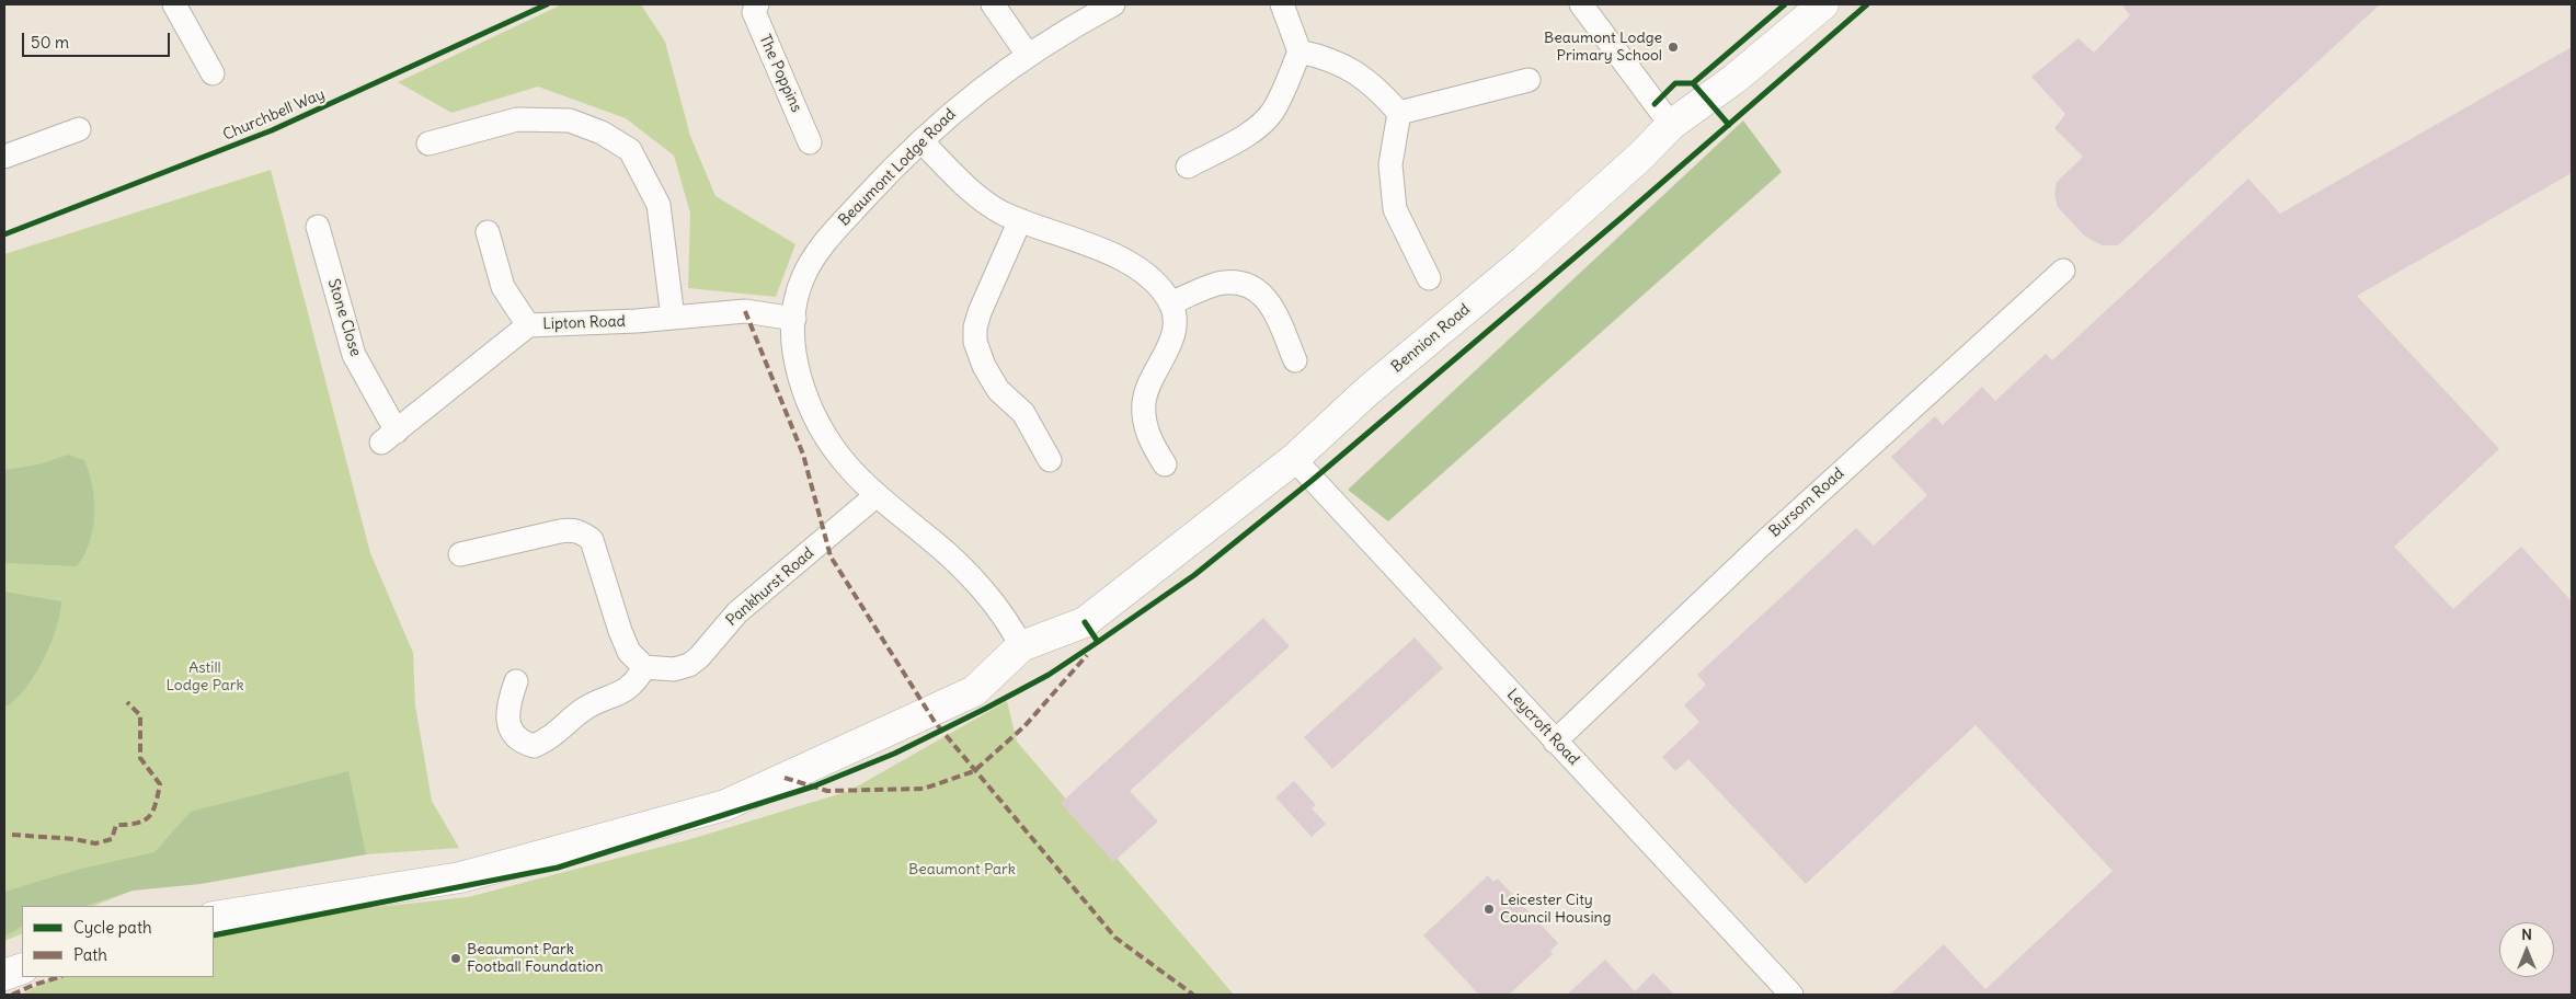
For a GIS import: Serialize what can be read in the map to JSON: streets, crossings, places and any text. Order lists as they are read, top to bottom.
{
  "streets": {
    "street": [
      "The Poppins",
      "Beaumont Lodge Road",
      "Stone Close",
      "Lipton Road",
      "Bennion Road",
      "Bursom Road",
      "Pankhurst Road",
      "Leycroft Road"
    ],
    "cycle path": ["Churchbell Way"]
  },
  "crossings": [
    ["Beaumont Lodge Road", "Lipton Road"],
    ["Beaumont Lodge Road", "Bennion Road"],
    ["Beaumont Lodge Road", "Pankhurst Road"],
    ["Stone Close", "Lipton Road"],
    ["Bennion Road", "Leycroft Road"],
    ["Bursom Road", "Leycroft Road"]
  ],
  "parks": ["Astill Lodge Park", "Beaumont Park"],
  "places": ["Beaumont Lodge Primary School", "Leicester City Council Housing", "Beaumont Park Football Foundation"],
  "legend": ["Cycle path", "Path"],
  "scale_bar": "50 m",
  "north": "top"
}
